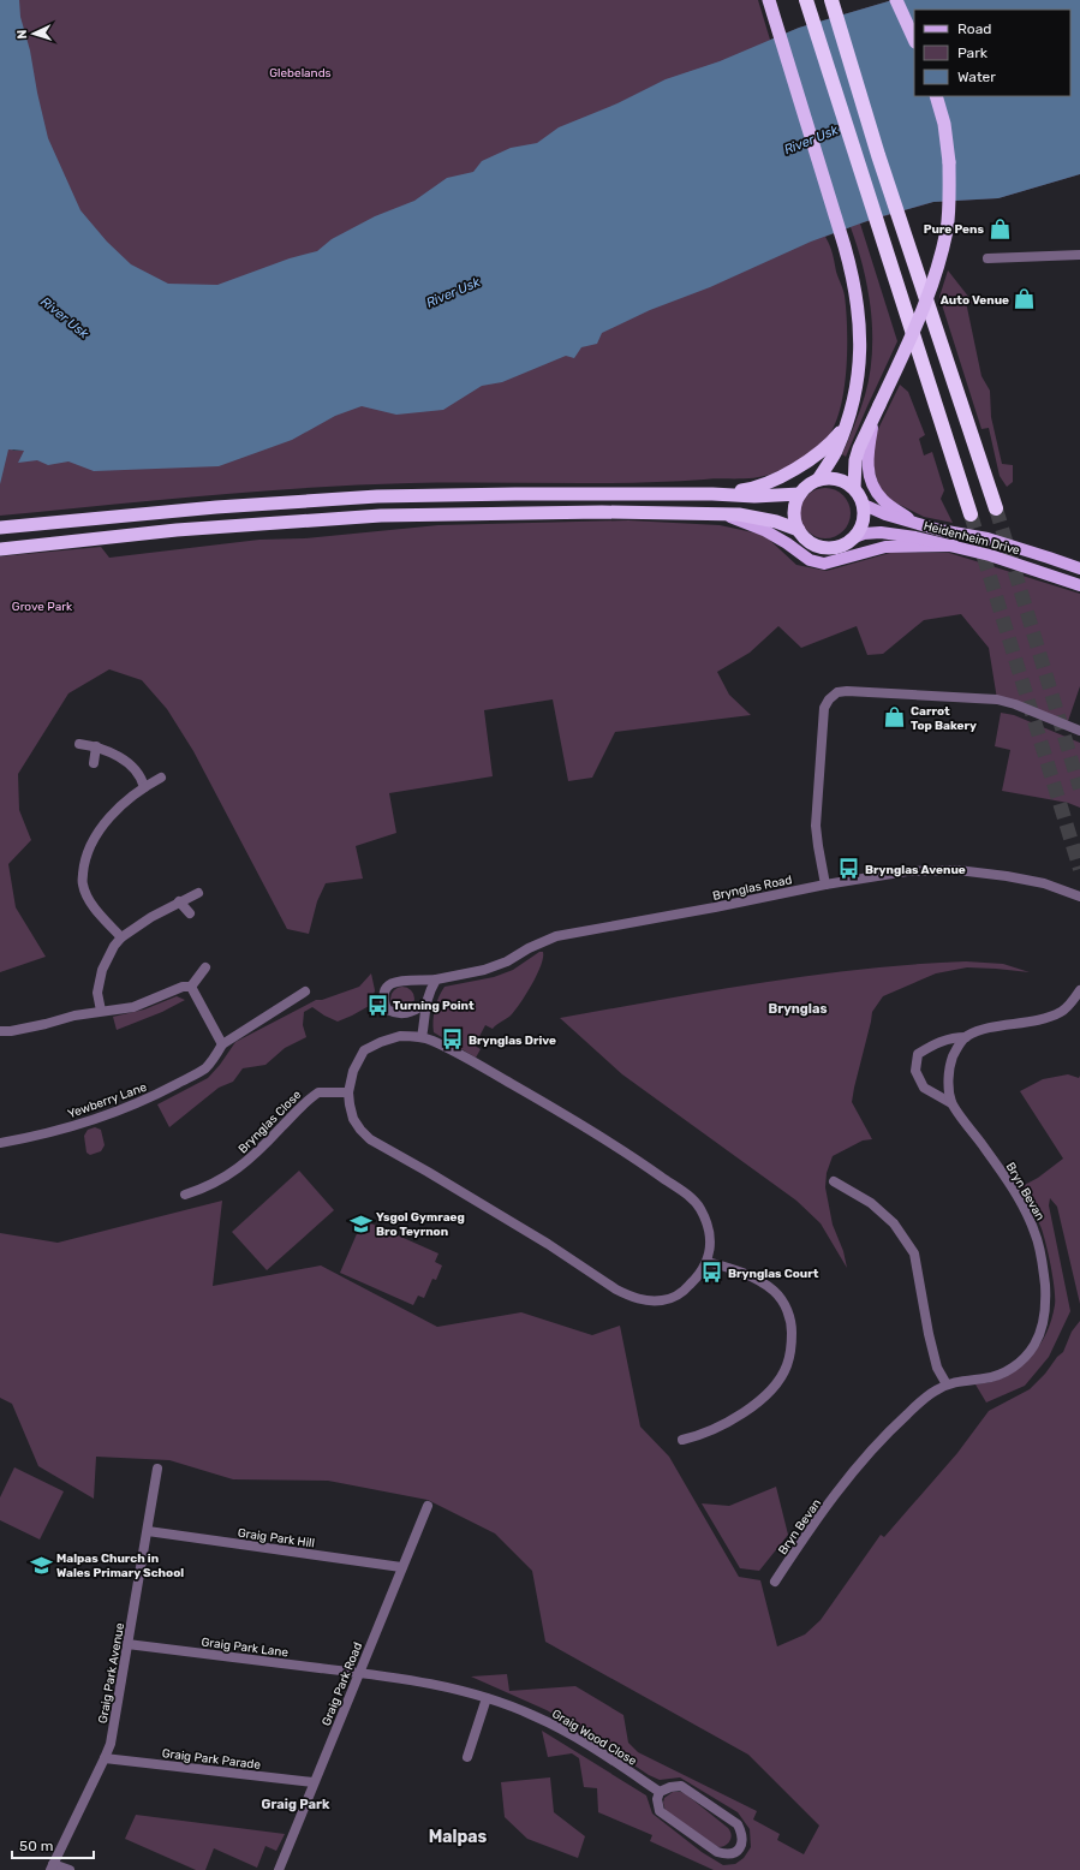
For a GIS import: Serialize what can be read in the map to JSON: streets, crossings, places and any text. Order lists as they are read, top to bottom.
{
  "streets": {
    "main road": ["Heidenheim Drive"],
    "street": [
      "Brynglas Road",
      "Yewberry Lane",
      "Brynglas Close",
      "Bryn Bevan",
      "Graig Park Hill",
      "Graig Park Lane",
      "Graig Park Avenue",
      "Graig Park Road",
      "Graig Wood Close",
      "Graig Park Parade"
    ]
  },
  "crossings": [
    ["Graig Park Hill", "Graig Park Avenue"],
    ["Graig Park Hill", "Graig Park Road"],
    ["Graig Park Lane", "Graig Park Avenue"],
    ["Graig Park Lane", "Graig Park Road"],
    ["Graig Park Lane", "Graig Wood Close"],
    ["Graig Park Avenue", "Graig Park Parade"],
    ["Graig Park Road", "Graig Wood Close"],
    ["Graig Park Road", "Graig Park Parade"]
  ],
  "districts": ["Brynglas", "Graig Park", "Malpas"],
  "water": ["River Usk"],
  "parks": ["Glebelands", "Grove Park"],
  "places": {
    "shop": ["Pure Pens", "Auto Venue", "Carrot Top Bakery"],
    "bus stop": [
      "Brynglas Avenue",
      "Turning Point",
      "Brynglas Drive",
      "Brynglas Court"
    ],
    "school or university": ["Ysgol Gymraeg Bro Teyrnon", "Malpas Church in Wales Primary School"]
  },
  "legend": ["Road", "Park", "Water"],
  "scale_bar": "50 m",
  "north": "left"
}
